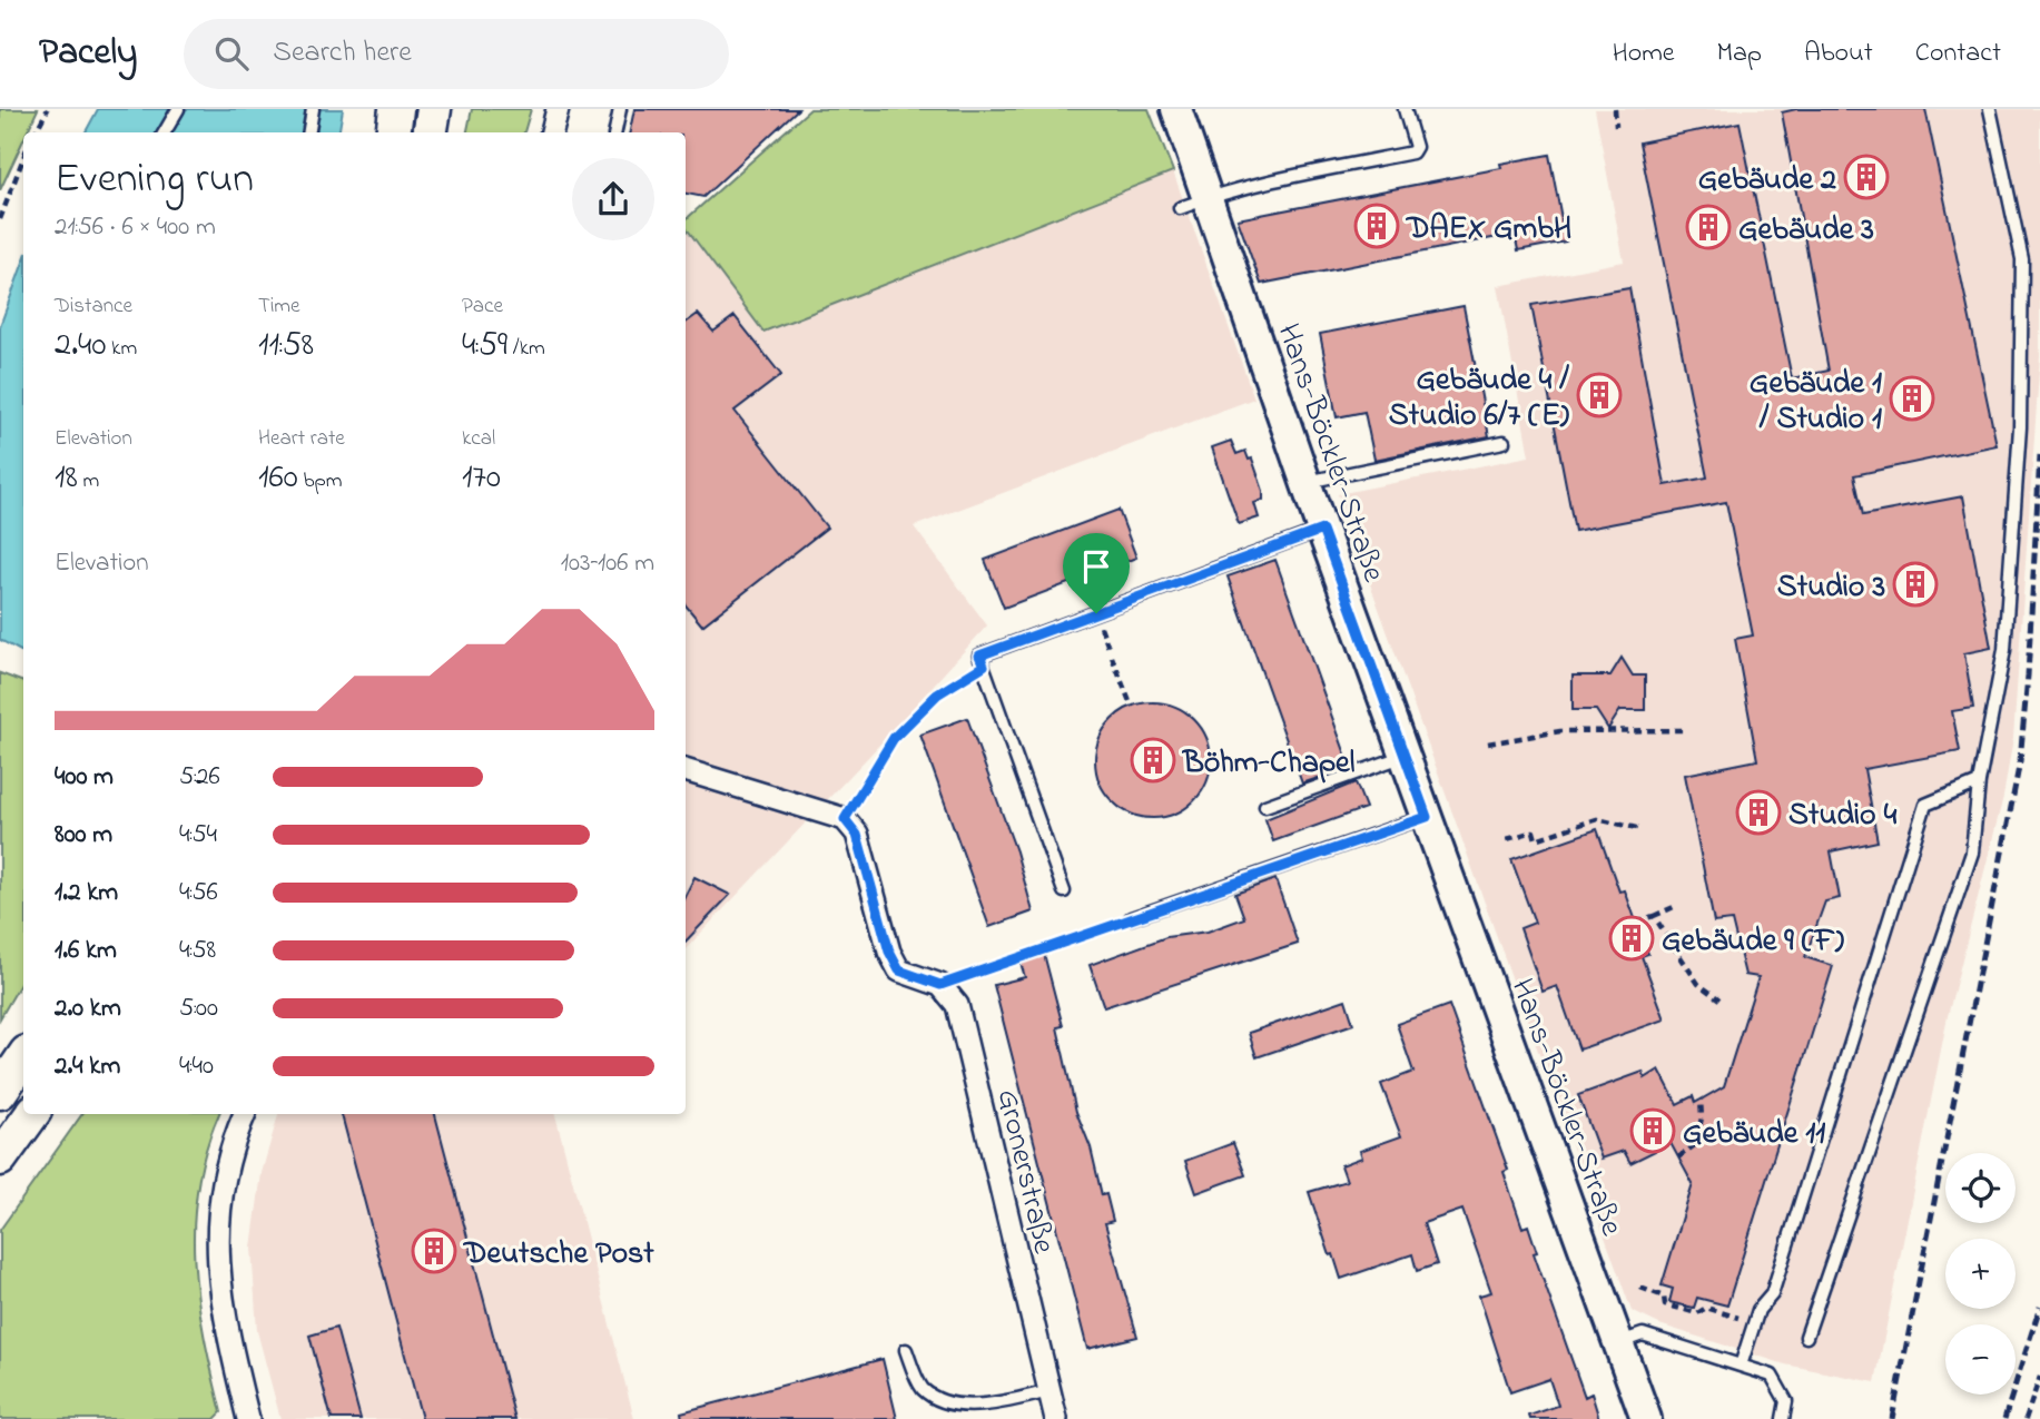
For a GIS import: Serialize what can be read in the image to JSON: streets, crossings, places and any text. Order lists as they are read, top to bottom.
{
  "streets": {
    "street": ["Hans-Böckler-Straße", "Gronerstraße"]
  },
  "places": {
    "building": [
      "Gebäude 2",
      "DAEX GmbH",
      "Gebäude 3",
      "Gebäude 4 / Studio 6/7 (E)",
      "Gebäude 1 / Studio 1",
      "Studio 3",
      "Böhm-Chapel",
      "Studio 4",
      "Gebäude 9 (F)",
      "Gebäude 11",
      "Deutsche Post"
    ]
  },
  "page": {
    "header": "Pacely",
    "search": "Search here",
    "nav": [
      "Home",
      "Map",
      "About",
      "Contact"
    ],
    "heading": ["Evening run", "21:56 · 6 × 400 m"],
    "stats": [
      ["Distance", "2.40 km"],
      ["Time", "11:58"],
      ["Pace", "4:59 /km"],
      ["Elevation", "18 m"],
      ["Heart rate", "160 bpm"],
      ["kcal", "170"]
    ],
    "chart": ["Elevation", "103–106 m"],
    "list": [
      {
        "name": "400 m",
        "note": "5:26"
      },
      {
        "name": "800 m",
        "note": "4:54"
      },
      {
        "name": "1.2 km",
        "note": "4:56"
      },
      {
        "name": "1.6 km",
        "note": "4:58"
      },
      {
        "name": "2.0 km",
        "note": "5:00"
      },
      {
        "name": "2.4 km",
        "note": "4:40"
      }
    ],
    "map_buttons": ["+", "−"]
  }
}
